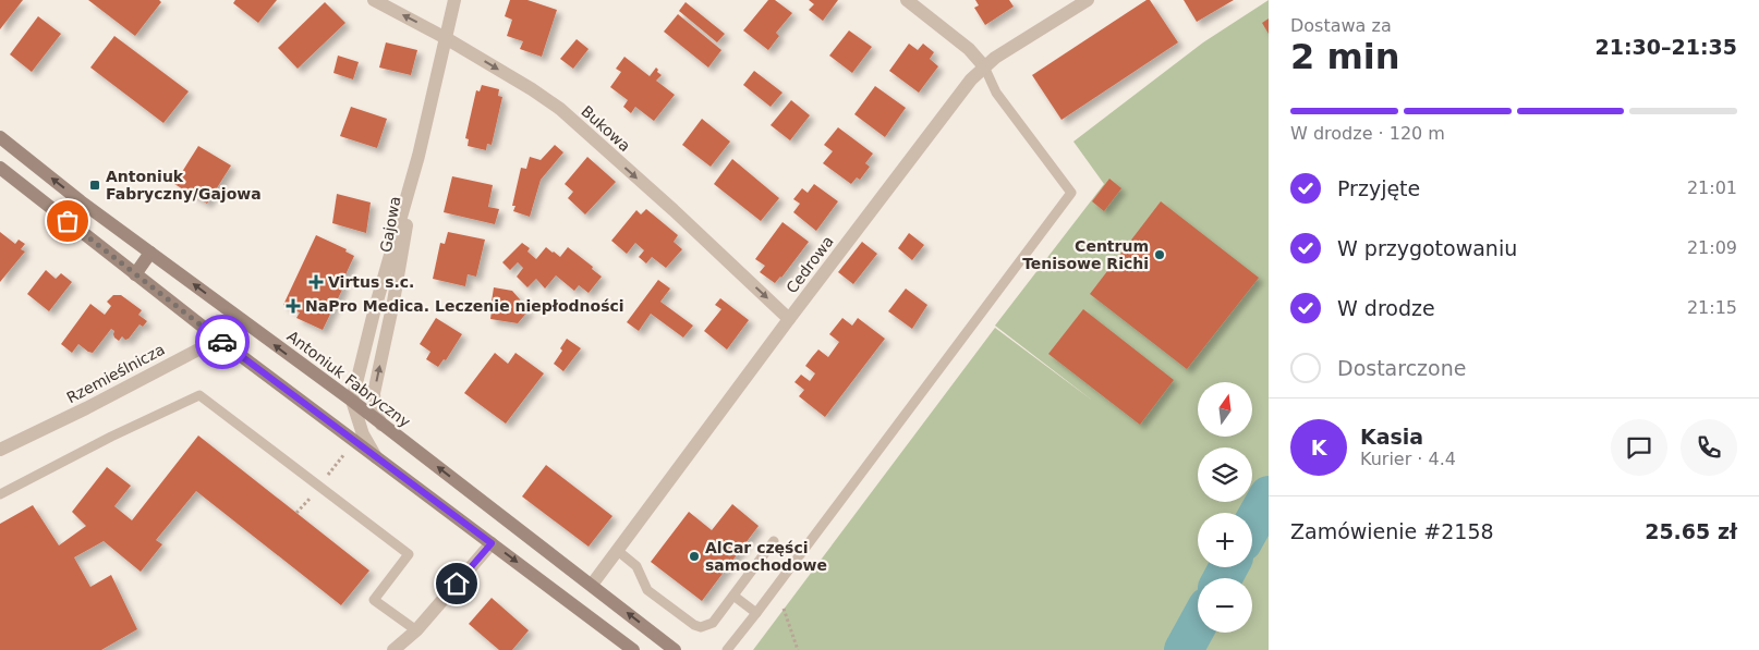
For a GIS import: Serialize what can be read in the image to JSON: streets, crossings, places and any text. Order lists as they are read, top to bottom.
{
  "streets": {
    "main road": ["Antoniuk Fabryczny"],
    "street": [
      "Bukowa",
      "Gajowa",
      "Cedrowa",
      "Rzemieślnicza"
    ]
  },
  "crossings": [
    ["Bukowa", "Gajowa"],
    ["Bukowa", "Cedrowa"],
    ["Gajowa", "Antoniuk Fabryczny"],
    ["Cedrowa", "Antoniuk Fabryczny"],
    ["Rzemieślnicza", "Antoniuk Fabryczny"]
  ],
  "places": {
    "transit": ["Antoniuk Fabryczny/Gajowa"],
    "other": ["Centrum Tenisowe Richi", "AlCar części samochodowe"],
    "health": ["Virtus s.c.", "NaPro Medica. Leczenie niepłodności"]
  },
  "north": "top",
  "page": {
    "heading": ["2 min", "Dostawa za", "21:30–21:35"],
    "panel": [
      "Kasia",
      "Kurier · 4.4",
      "Zamówienie #2158",
      "25.65 zł"
    ],
    "bar": "W drodze · 120 m",
    "list": [
      ["Przyjęte", "21:01"],
      ["W przygotowaniu", "21:09"],
      ["W drodze", "21:15"],
      "Dostarczone"
    ],
    "map_buttons": ["+", "−"],
    "round": "K"
  }
}
